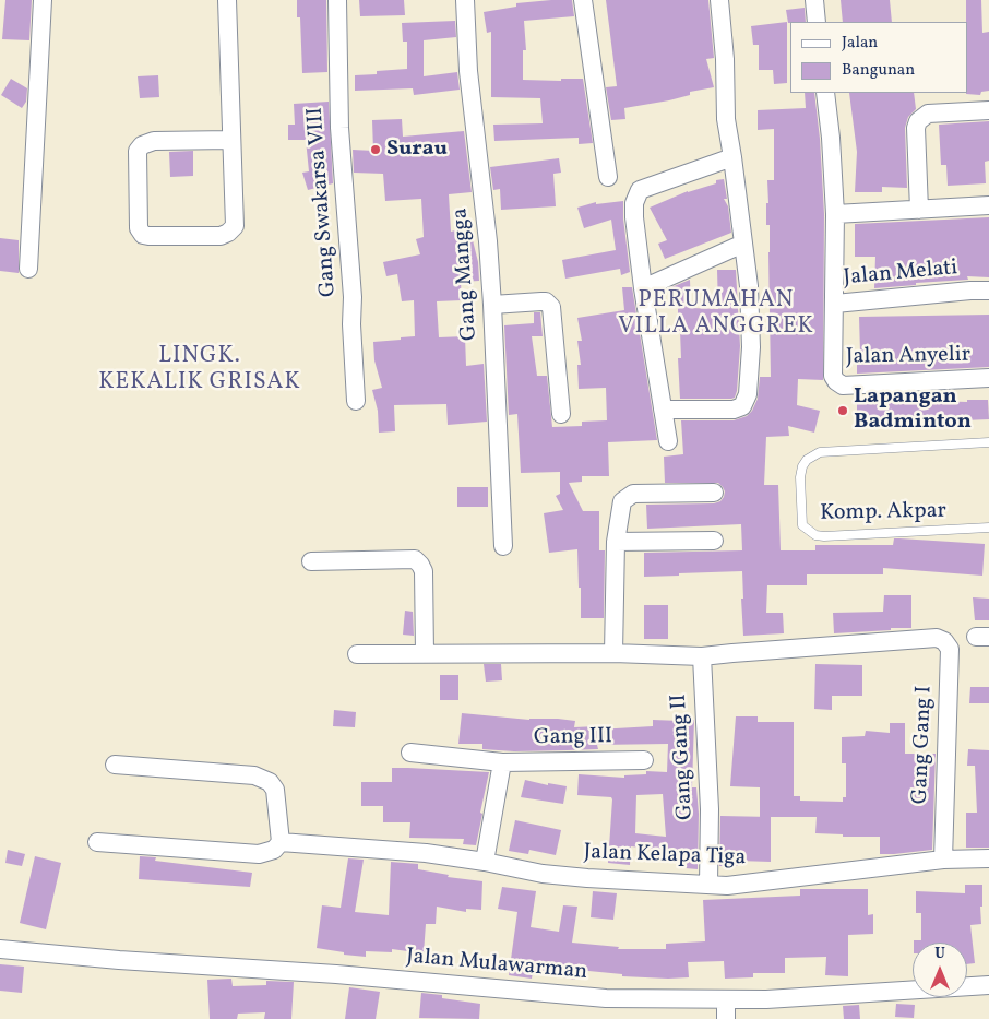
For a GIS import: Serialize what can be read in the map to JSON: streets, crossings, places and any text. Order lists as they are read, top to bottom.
{
  "streets": {
    "street": [
      "Gang Swakarsa VIII",
      "Gang Mangga",
      "Jalan Melati",
      "Jalan Anyelir",
      "Gang III",
      "Gang Gang I",
      "Gang Gang II",
      "Jalan Kelapa Tiga",
      "Jalan Mulawarman"
    ],
    "lane": ["Komp. Akpar"]
  },
  "crossings": [
    ["Jalan Melati", "Jalan Anyelir"],
    ["Gang Gang I", "Gang Gang II"],
    ["Gang Gang I", "Jalan Kelapa Tiga"],
    ["Gang Gang II", "Jalan Kelapa Tiga"]
  ],
  "districts": ["PERUMAHAN VILLA ANGGREK", "LINGK. KEKALIK GRISAK"],
  "places": ["Surau", "Lapangan Badminton"],
  "legend": ["Jalan", "Bangunan"],
  "north": "top"
}
